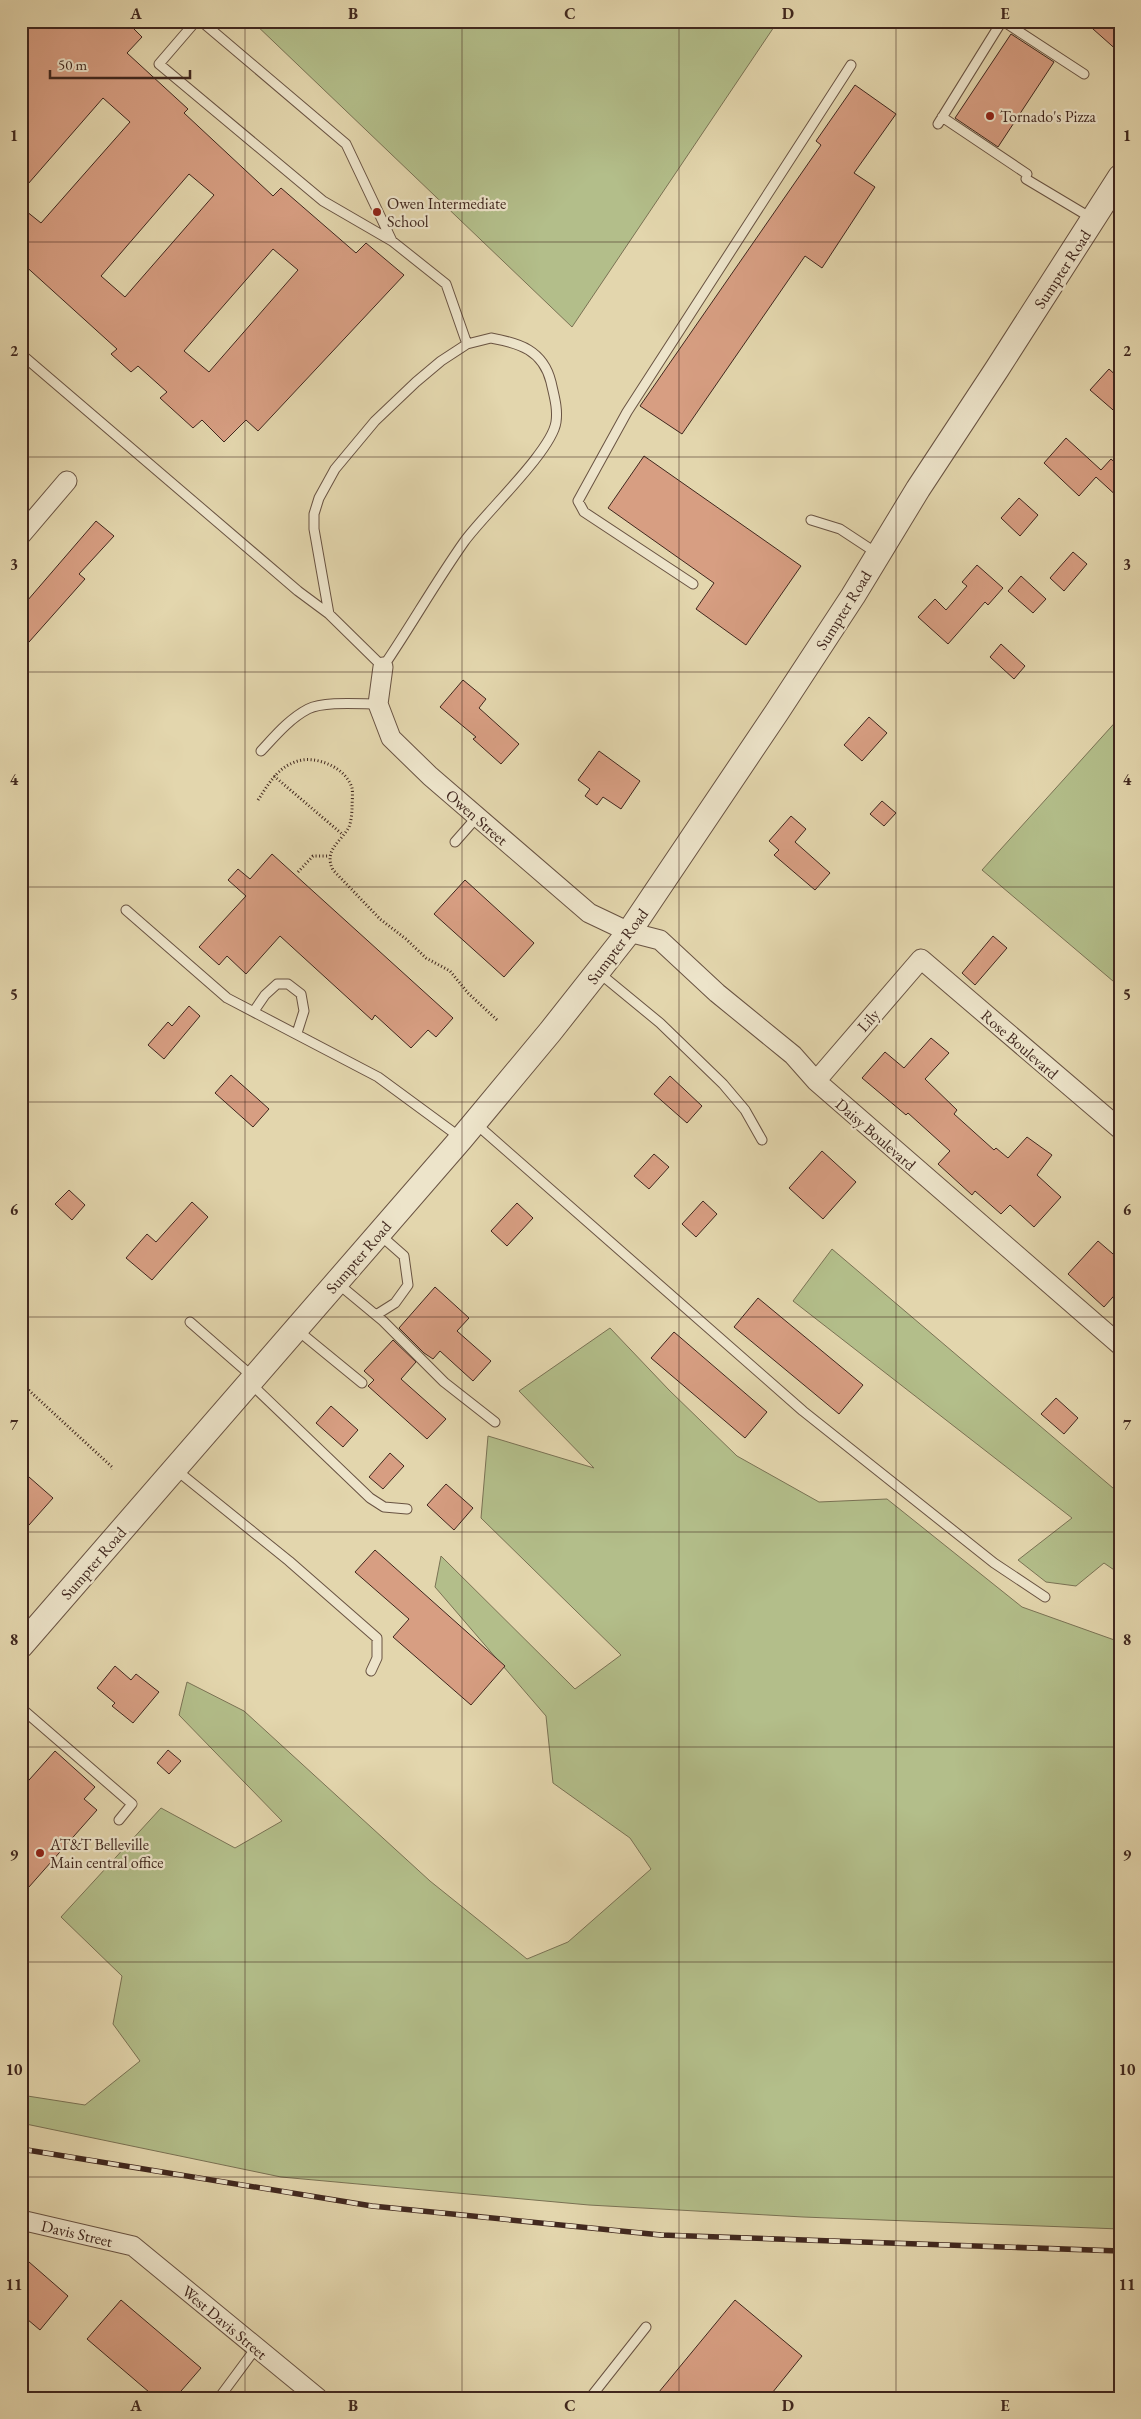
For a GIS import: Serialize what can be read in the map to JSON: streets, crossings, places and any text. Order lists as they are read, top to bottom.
{
  "streets": {
    "street": [
      "Sumpter Road",
      "Owen Street",
      "Lily",
      "Rose Boulevard",
      "Daisy Boulevard",
      "Davis Street",
      "West Davis Street"
    ]
  },
  "crossings": [
    ["Sumpter Road", "Owen Street"],
    ["Sumpter Road", "Daisy Boulevard"],
    ["Owen Street", "Daisy Boulevard"],
    ["Lily", "Rose Boulevard"],
    ["Lily", "Daisy Boulevard"],
    ["Davis Street", "West Davis Street"]
  ],
  "places": ["Tornado's Pizza", "Owen Intermediate School", "AT&T Belleville Main central office"],
  "scale_bar": "50 m",
  "grid": {
    "columns": [
      "A",
      "B",
      "C",
      "D",
      "E"
    ],
    "rows": [
      "1",
      "2",
      "3",
      "4",
      "5",
      "6",
      "7",
      "8",
      "9",
      "10",
      "11"
    ]
  }
}
